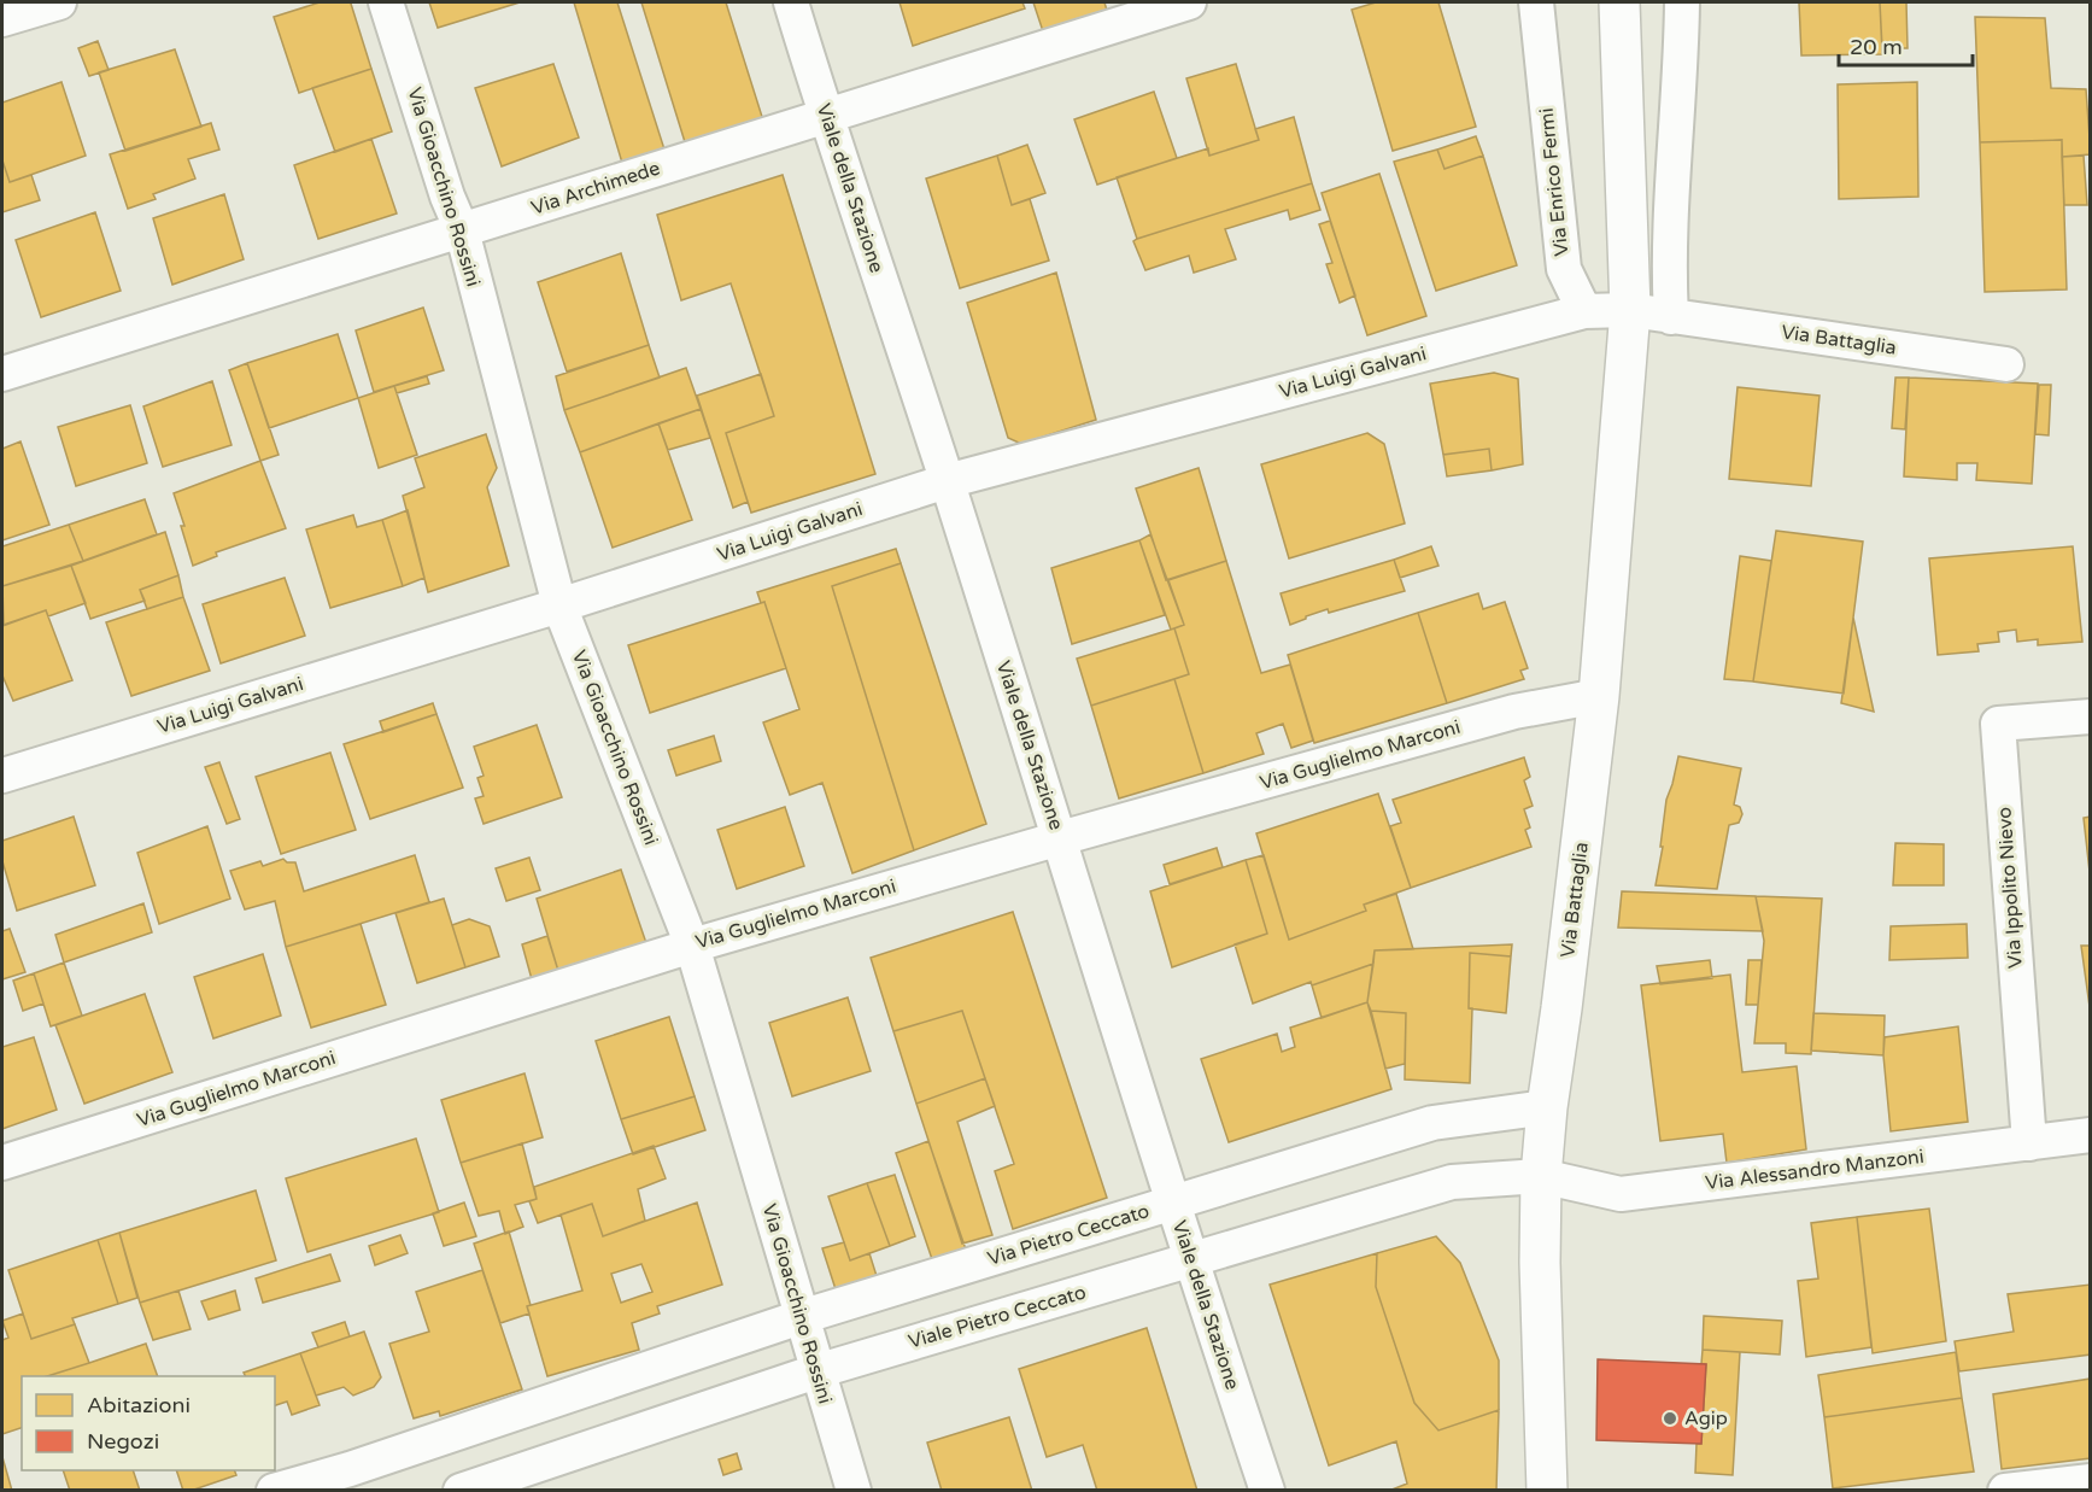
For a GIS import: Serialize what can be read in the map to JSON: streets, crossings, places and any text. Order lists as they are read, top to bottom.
{
  "streets": {
    "main road": ["Via Battaglia"],
    "street": [
      "Via Enrico Fermi",
      "Via Gioacchino Rossini",
      "Via Archimede",
      "Viale della Stazione",
      "Via Luigi Galvani",
      "Via Guglielmo Marconi",
      "Via Ippolito Nievo",
      "Via Alessandro Manzoni",
      "Via Pietro Ceccato",
      "Viale Pietro Ceccato"
    ]
  },
  "crossings": [
    ["Via Enrico Fermi", "Via Luigi Galvani"],
    ["Via Gioacchino Rossini", "Via Archimede"],
    ["Via Gioacchino Rossini", "Via Luigi Galvani"],
    ["Via Gioacchino Rossini", "Via Guglielmo Marconi"],
    ["Via Gioacchino Rossini", "Via Pietro Ceccato"],
    ["Via Gioacchino Rossini", "Viale Pietro Ceccato"],
    ["Via Archimede", "Viale della Stazione"],
    ["Viale della Stazione", "Via Luigi Galvani"],
    ["Viale della Stazione", "Via Guglielmo Marconi"],
    ["Viale della Stazione", "Via Pietro Ceccato"],
    ["Viale della Stazione", "Viale Pietro Ceccato"],
    ["Via Battaglia", "Via Guglielmo Marconi"],
    ["Via Battaglia", "Via Alessandro Manzoni"],
    ["Via Battaglia", "Via Pietro Ceccato"],
    ["Via Battaglia", "Viale Pietro Ceccato"],
    ["Via Ippolito Nievo", "Via Alessandro Manzoni"],
    ["Via Alessandro Manzoni", "Viale Pietro Ceccato"]
  ],
  "places": ["Agip"],
  "legend": ["Abitazioni", "Negozi"],
  "scale_bar": "20 m"
}
